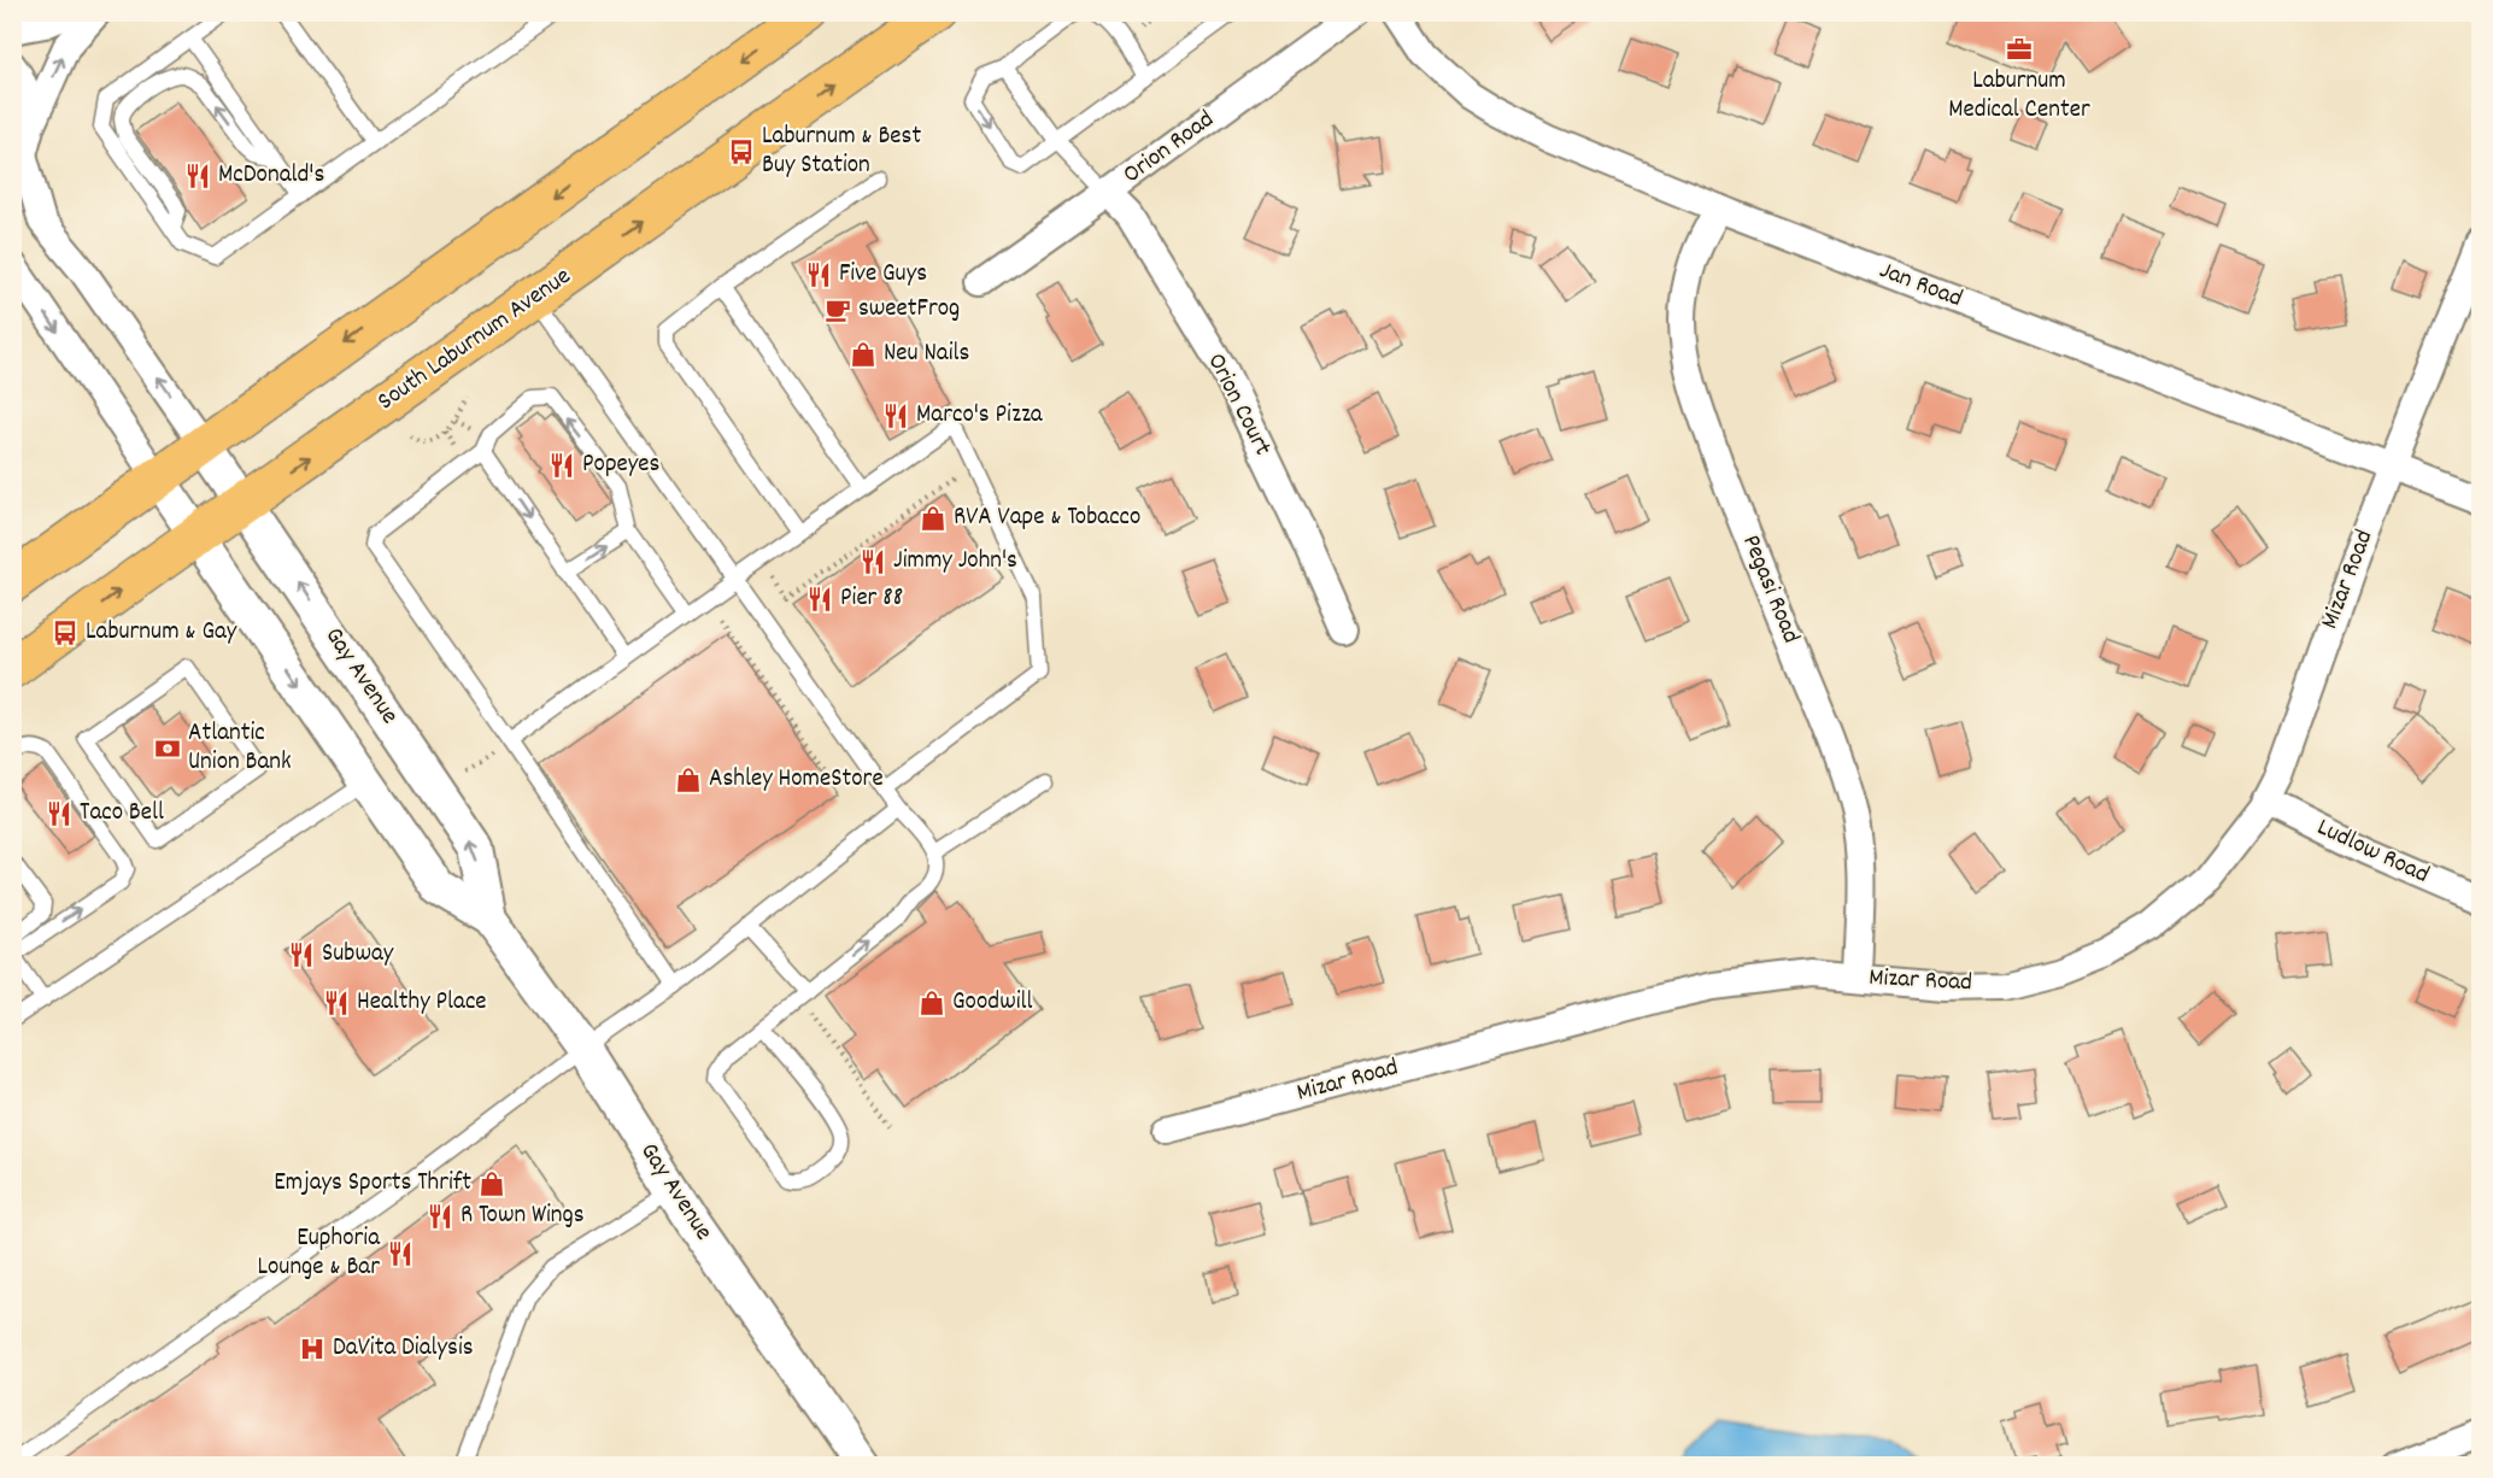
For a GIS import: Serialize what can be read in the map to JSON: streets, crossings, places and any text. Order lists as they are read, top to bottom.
{
  "streets": {
    "main road": ["South Laburnum Avenue"],
    "street": [
      "Orion Road",
      "Jan Road",
      "Orion Court",
      "Mizar Road",
      "Pegasi Road",
      "Gay Avenue",
      "Ludlow Road"
    ]
  },
  "crossings": [
    ["Orion Road", "Orion Court"],
    ["Jan Road", "Mizar Road"],
    ["Jan Road", "Pegasi Road"],
    ["South Laburnum Avenue", "Gay Avenue"],
    ["Mizar Road", "Pegasi Road"],
    ["Mizar Road", "Ludlow Road"]
  ],
  "places": {
    "office": ["Laburnum Medical Center"],
    "bus stop": ["Laburnum & Best Buy Station", "Laburnum & Gay"],
    "restaurant": [
      "McDonald's",
      "Five Guys",
      "Marco's Pizza",
      "Popeyes",
      "Jimmy John's",
      "Pier 88",
      "Taco Bell",
      "Subway",
      "Healthy Place",
      "R Town Wings",
      "Euphoria Lounge & Bar"
    ],
    "cafe": ["sweetFrog"],
    "shop": [
      "Neu Nails",
      "RVA Vape & Tobacco",
      "Ashley HomeStore",
      "Goodwill",
      "Emjays Sports Thrift"
    ],
    "bank": ["Atlantic Union Bank"],
    "hospital": ["DaVita Dialysis"]
  }
}
